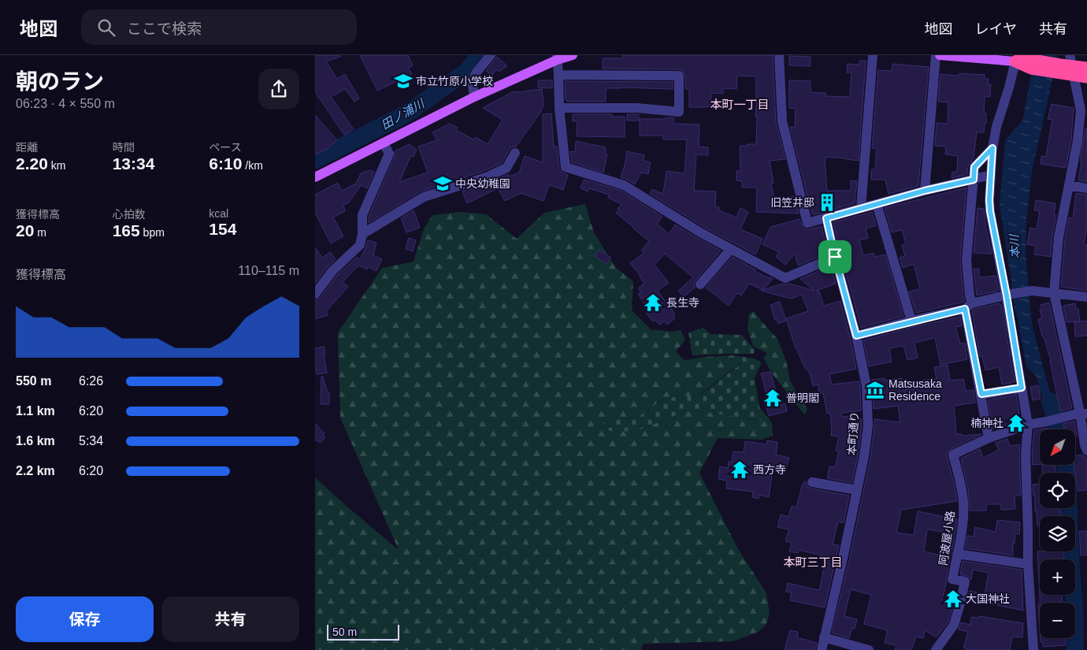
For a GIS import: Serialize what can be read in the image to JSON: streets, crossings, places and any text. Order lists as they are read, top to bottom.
{
  "streets": {
    "street": ["本町通り", "阿波屋小路"]
  },
  "districts": ["本町一丁目", "本町三丁目"],
  "water": ["田ノ浦川", "本川"],
  "places": {
    "school or university": ["市立竹原小学校", "中央幼稚園"],
    "building": ["旧笠井邸"],
    "temple": [
      "長生寺",
      "普明閣",
      "楠神社",
      "西方寺",
      "大国神社"
    ],
    "museum": ["Matsusaka Residence"]
  },
  "scale_bar": "50 m",
  "north": "bottom left",
  "page": {
    "header": "地図",
    "search": "ここで検索",
    "nav": ["地図", "レイヤ", "共有"],
    "heading": ["朝のラン", "06:23 · 4 × 550 m"],
    "stats": [
      ["距離", "2.20 km"],
      ["時間", "13:34"],
      ["ペース", "6:10 /km"],
      ["獲得標高", "20 m"],
      ["心拍数", "165 bpm"],
      ["kcal", "154"]
    ],
    "chart": ["獲得標高", "110–115 m"],
    "list": [
      {
        "name": "550 m",
        "note": "6:26"
      },
      {
        "name": "1.1 km",
        "note": "6:20"
      },
      {
        "name": "1.6 km",
        "note": "5:34"
      },
      {
        "name": "2.2 km",
        "note": "6:20"
      }
    ],
    "map_buttons": ["+", "−"],
    "buttons": ["保存", "共有"],
    "scale": "50 m"
  }
}
